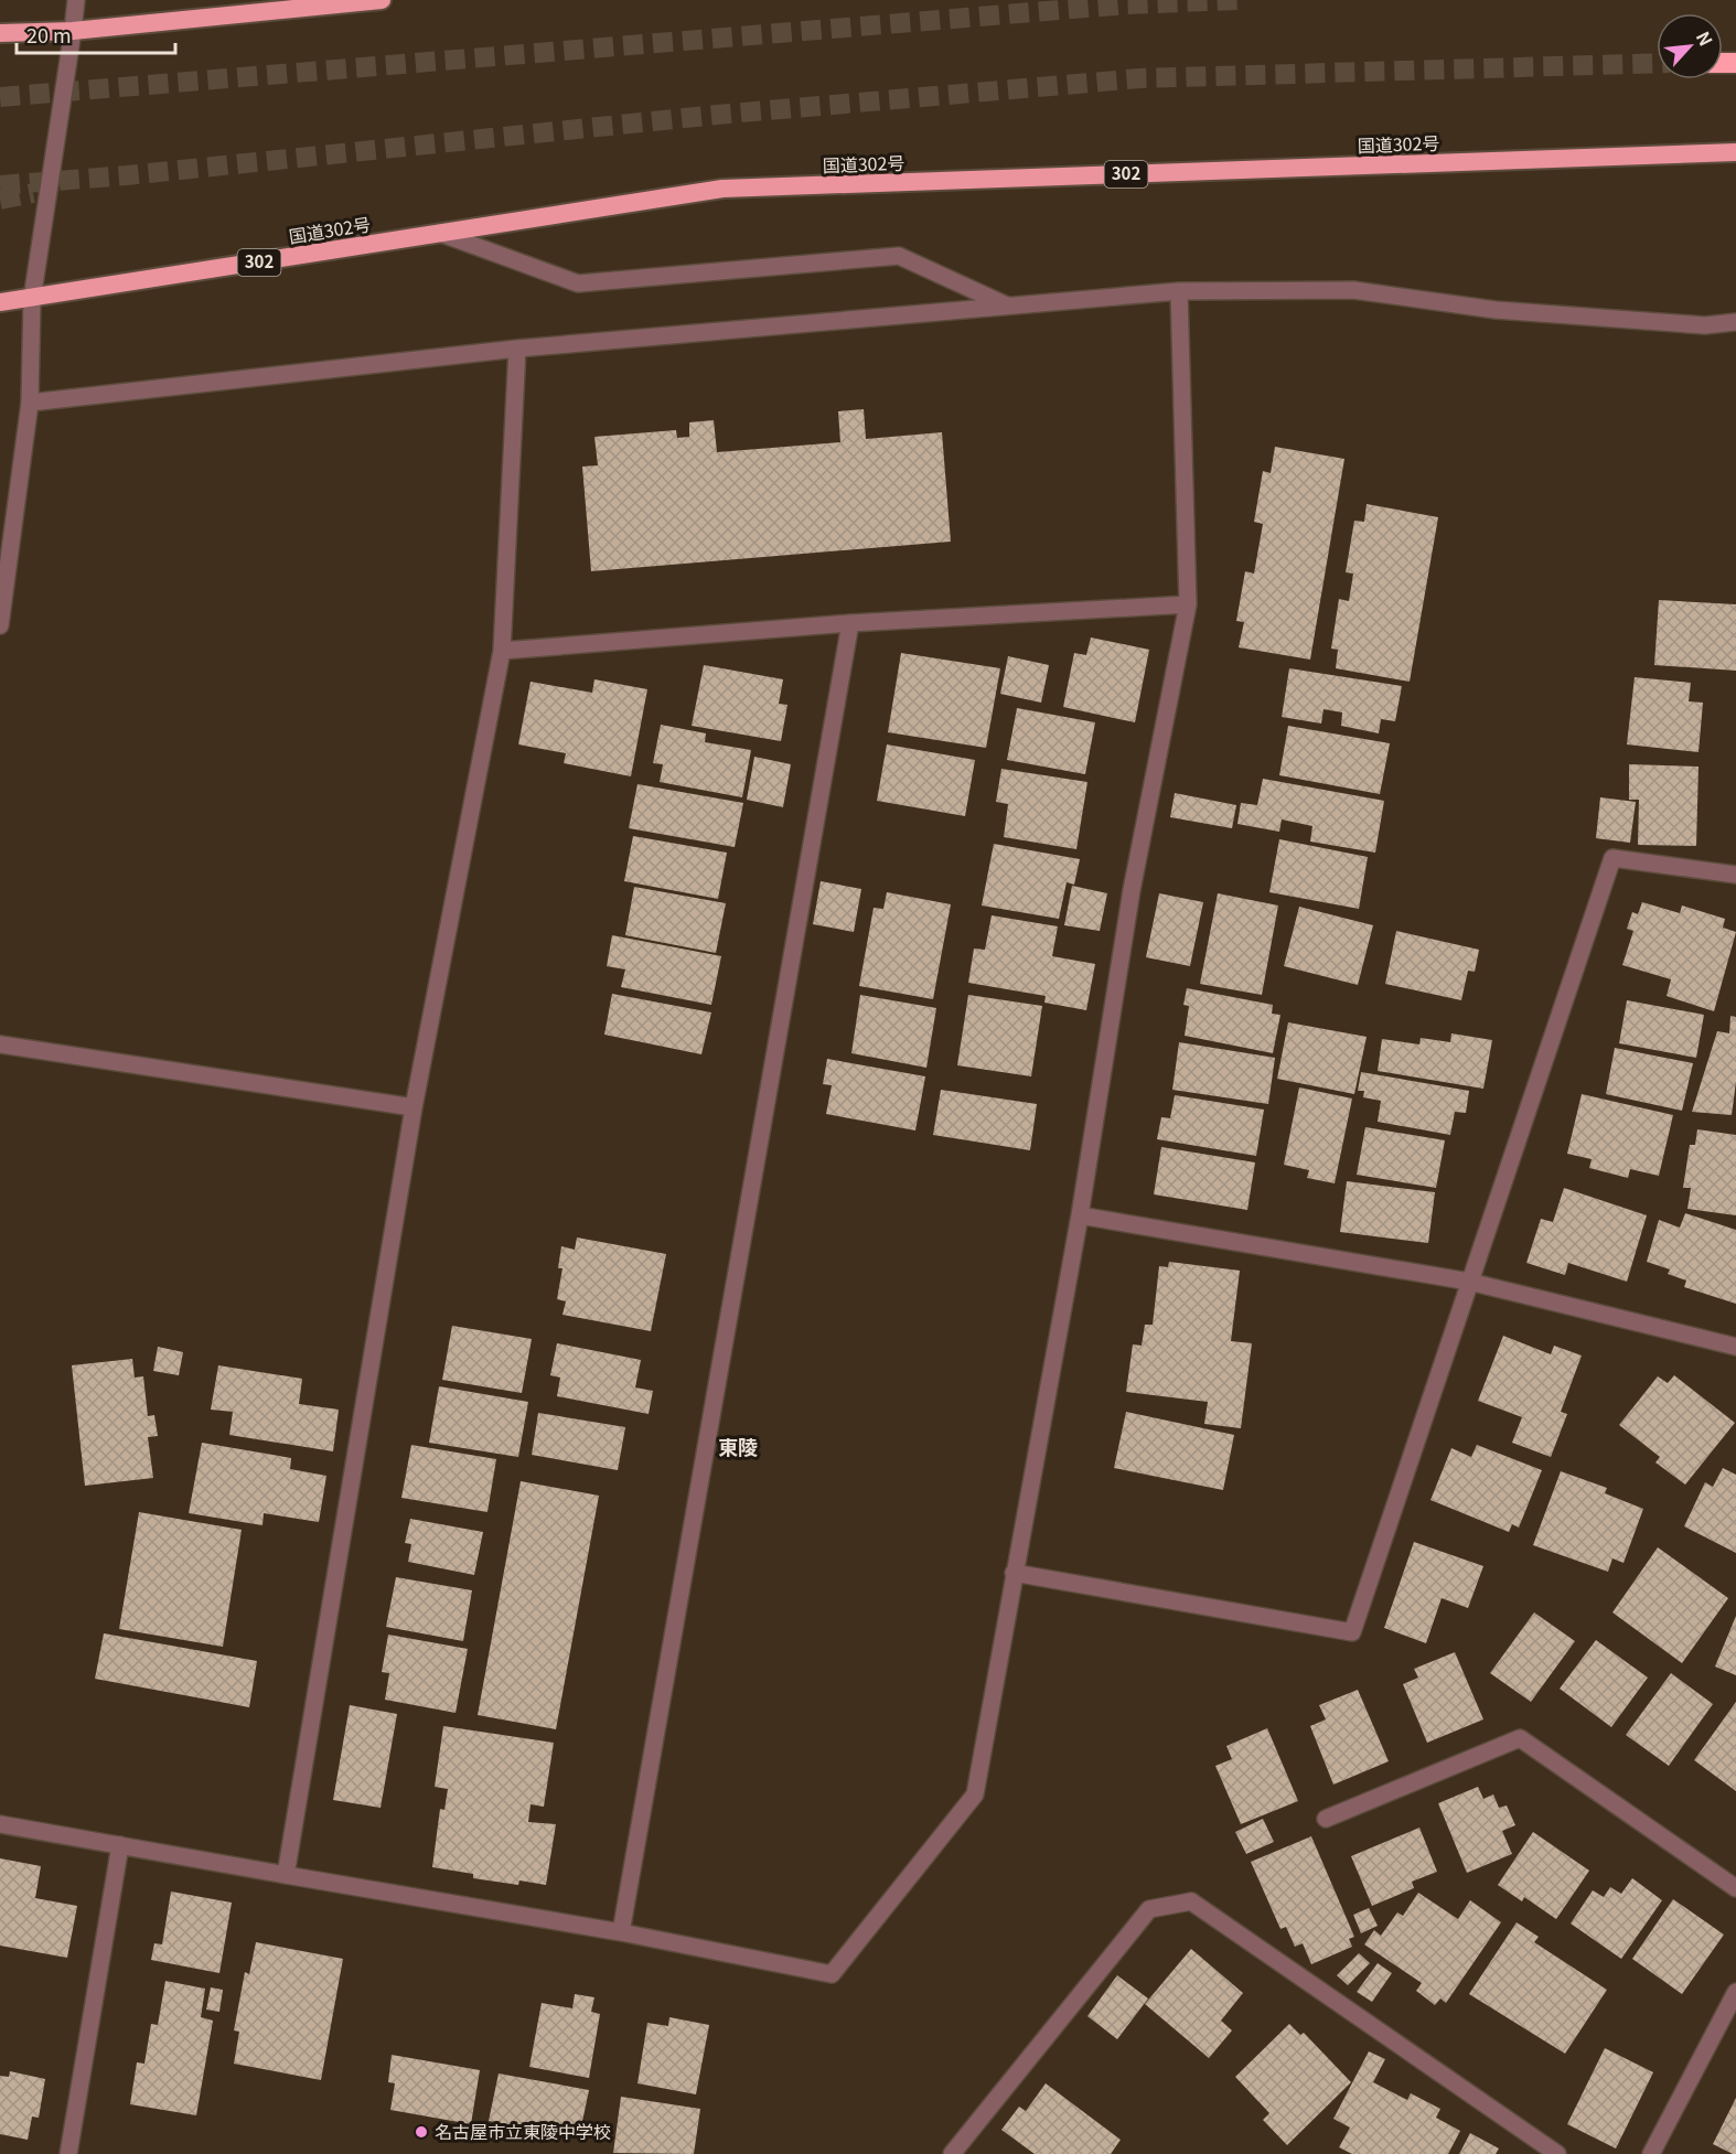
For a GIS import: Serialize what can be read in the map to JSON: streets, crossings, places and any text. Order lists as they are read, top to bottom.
{
  "streets": {
    "highway": ["国道302号", "302"]
  },
  "districts": ["東陵"],
  "places": ["名古屋市立東陵中学校"],
  "scale_bar": "20 m",
  "north": "top right"
}
